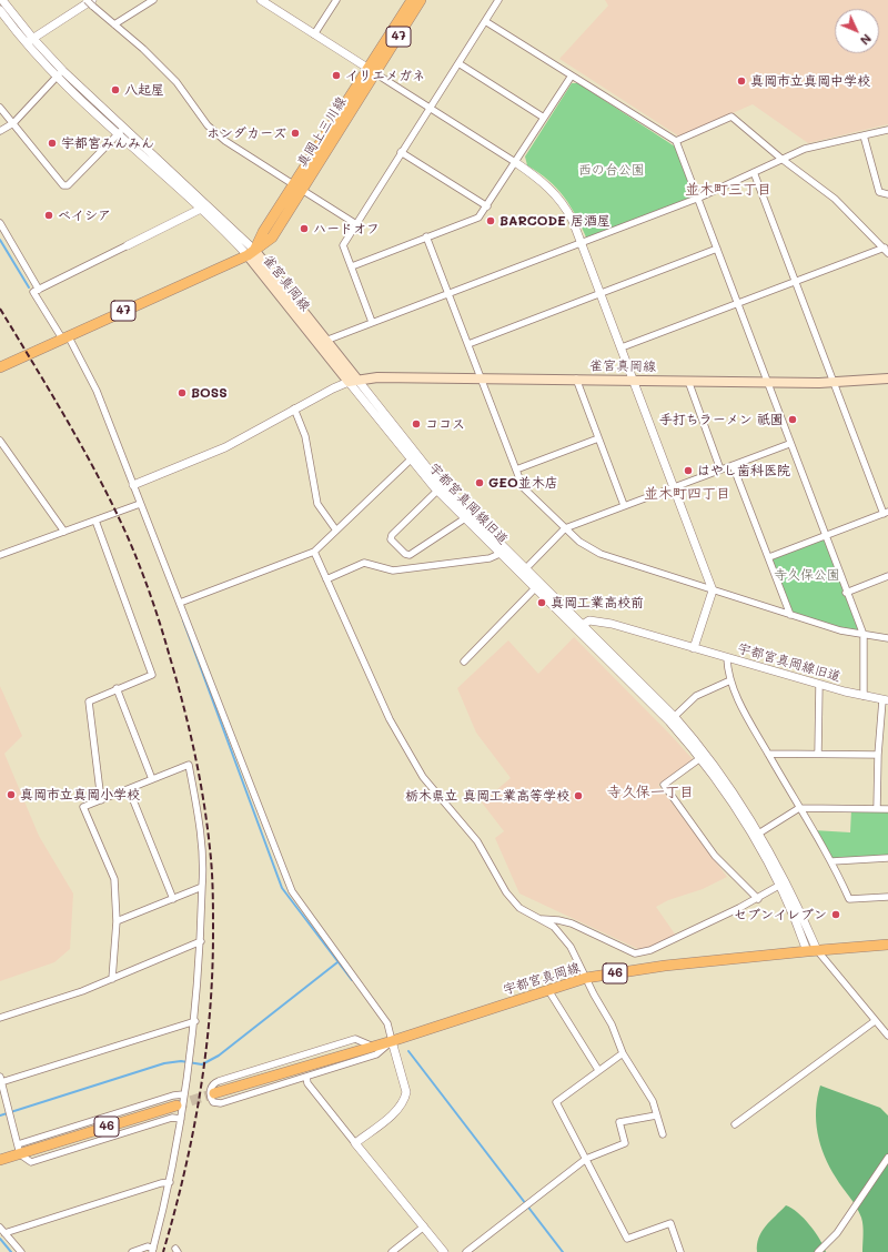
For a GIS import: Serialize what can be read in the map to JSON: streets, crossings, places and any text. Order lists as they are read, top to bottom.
{
  "streets": {
    "main road": [
      "47",
      "真岡上三川線",
      "雀宮真岡線",
      "46",
      "宇都宮真岡線"
    ],
    "street": ["宇都宮真岡線旧道"]
  },
  "crossings": [
    ["47", "真岡上三川線"],
    ["47", "雀宮真岡線"],
    ["真岡上三川線", "雀宮真岡線"],
    ["雀宮真岡線", "宇都宮真岡線旧道"]
  ],
  "districts": ["並木町三丁目", "並木町四丁目", "寺久保一丁目"],
  "parks": ["西の台公園", "寺久保公園"],
  "places": [
    "イリエメガネ",
    "真岡市立真岡中学校",
    "八起屋",
    "ホンダカーズ",
    "宇都宮みんみん",
    "ベイシア",
    "BARCODE 居酒屋",
    "ハードオフ",
    "BOSS",
    "手打ちラーメン 祇園",
    "ココス",
    "はやし歯科医院",
    "GEO並木店",
    "真岡工業高校前",
    "真岡市立真岡小学校",
    "栃木県立 真岡工業高等学校",
    "セブンイレブン"
  ],
  "north": "bottom right"
}
